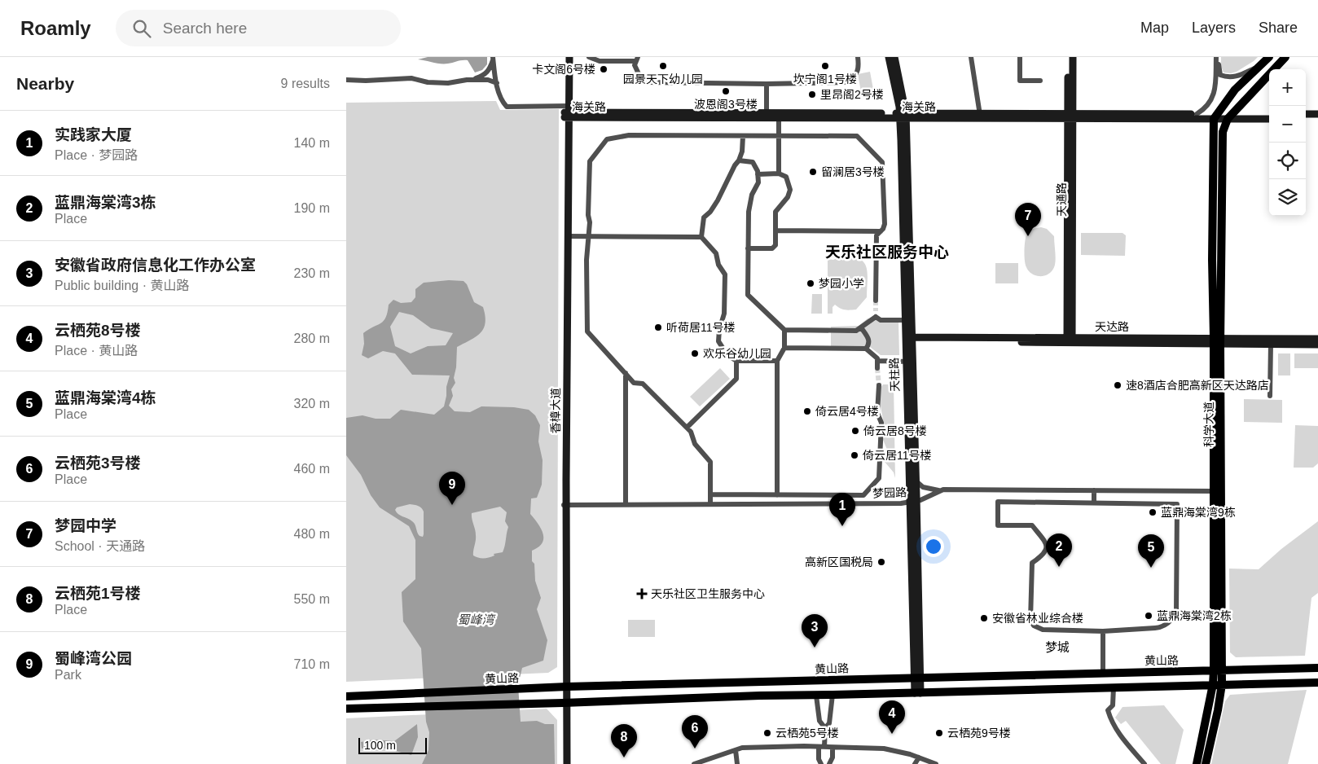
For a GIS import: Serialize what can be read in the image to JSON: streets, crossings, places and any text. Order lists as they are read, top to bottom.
{
  "streets": {
    "main road": ["科学大道", "黄山路"],
    "street": [
      "海关路",
      "天通路",
      "天达路",
      "天柱路",
      "香樟大道",
      "梦园路"
    ]
  },
  "crossings": [
    ["海关路", "天通路"],
    ["海关路", "天柱路"],
    ["海关路", "香樟大道"],
    ["海关路", "科学大道"],
    ["天通路", "天达路"],
    ["天达路", "天柱路"],
    ["天达路", "科学大道"],
    ["天柱路", "梦园路"],
    ["天柱路", "黄山路"],
    ["香樟大道", "梦园路"],
    ["香樟大道", "黄山路"],
    ["科学大道", "梦园路"],
    ["科学大道", "黄山路"]
  ],
  "districts": ["天乐社区服务中心", "梦城"],
  "water": ["蜀峰湾"],
  "places": {
    "other": [
      "园景天下幼儿园",
      "坎宁阁1号楼",
      "卡文阁6号楼",
      "波恩阁3号楼",
      "里昂阁2号楼",
      "留澜居3号楼",
      "梦园小学",
      "听荷居11号楼",
      "欢乐谷幼儿园",
      "速8酒店合肥高新区天达路店",
      "倚云居4号楼",
      "倚云居8号楼",
      "倚云居11号楼",
      "蓝鼎海棠湾9栋",
      "高新区国税局",
      "蓝鼎海棠湾2栋",
      "安徽省林业综合楼",
      "云栖苑5号楼",
      "云栖苑9号楼"
    ],
    "health": ["天乐社区卫生服务中心"]
  },
  "scale_bar": "100 m",
  "page": {
    "header": "Roamly",
    "search": "Search here",
    "nav": ["Map", "Layers", "Share"],
    "heading": ["Nearby", "9 results"],
    "map_buttons": ["+", "−"],
    "list": [
      {
        "mark": "1",
        "name": "实践家大厦",
        "note": "Place · 梦园路",
        "value": "140 m"
      },
      {
        "mark": "2",
        "name": "蓝鼎海棠湾3栋",
        "note": "Place",
        "value": "190 m"
      },
      {
        "mark": "3",
        "name": "安徽省政府信息化工作办公室",
        "note": "Public building · 黄山路",
        "value": "230 m"
      },
      {
        "mark": "4",
        "name": "云栖苑8号楼",
        "note": "Place · 黄山路",
        "value": "280 m"
      },
      {
        "mark": "5",
        "name": "蓝鼎海棠湾4栋",
        "note": "Place",
        "value": "320 m"
      },
      {
        "mark": "6",
        "name": "云栖苑3号楼",
        "note": "Place",
        "value": "460 m"
      },
      {
        "mark": "7",
        "name": "梦园中学",
        "note": "School · 天通路",
        "value": "480 m"
      },
      {
        "mark": "8",
        "name": "云栖苑1号楼",
        "note": "Place",
        "value": "550 m"
      },
      {
        "mark": "9",
        "name": "蜀峰湾公园",
        "note": "Park",
        "value": "710 m"
      }
    ],
    "pins": [
      "7",
      "9",
      "1",
      "2",
      "5",
      "3",
      "4",
      "6",
      "8"
    ],
    "scale": "100 m"
  }
}
